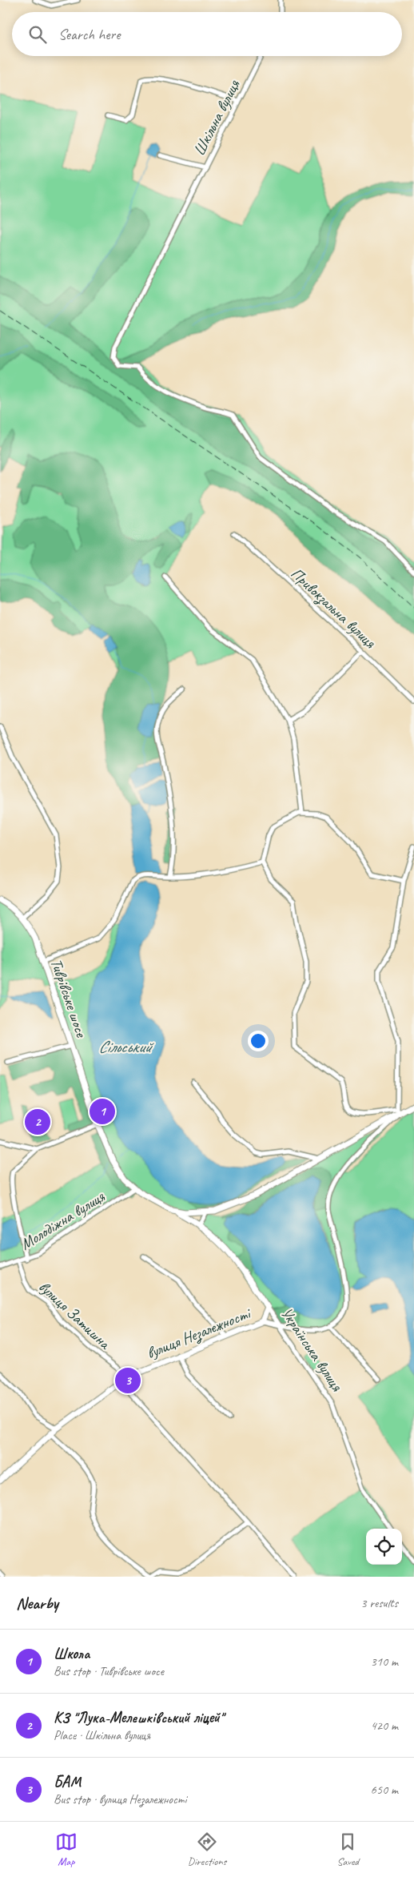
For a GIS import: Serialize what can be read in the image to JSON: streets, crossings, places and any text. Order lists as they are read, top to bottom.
{
  "streets": {
    "main road": ["Тиврівське шосе", "вулиця Незалежності", "Українська вулиця"],
    "street": [
      "Шкільна вулиця",
      "Привокзальна вулиця",
      "Молодіжна вулиця",
      "вулиця Затишна"
    ]
  },
  "crossings": [
    ["Тиврівське шосе", "Молодіжна вулиця"],
    ["Тиврівське шосе", "Українська вулиця"],
    ["Молодіжна вулиця", "вулиця Затишна"],
    ["вулиця Затишна", "вулиця Незалежності"],
    ["вулиця Незалежності", "Українська вулиця"]
  ],
  "water": ["Сільський"],
  "page": {
    "search": "Search here",
    "pins": ["1", "2", "3"],
    "heading": ["Nearby", "3 results"],
    "list": [
      {
        "mark": "1",
        "name": "Школа",
        "note": "Bus stop · Тиврівське шосе",
        "value": "310 m"
      },
      {
        "mark": "2",
        "name": "КЗ \"Лука-Мелешківський ліцей\"",
        "note": "Place · Шкільна вулиця",
        "value": "420 m"
      },
      {
        "mark": "3",
        "name": "БАМ",
        "note": "Bus stop · вулиця Незалежності",
        "value": "650 m"
      }
    ],
    "nav": ["Map", "Directions", "Saved"]
  }
}
